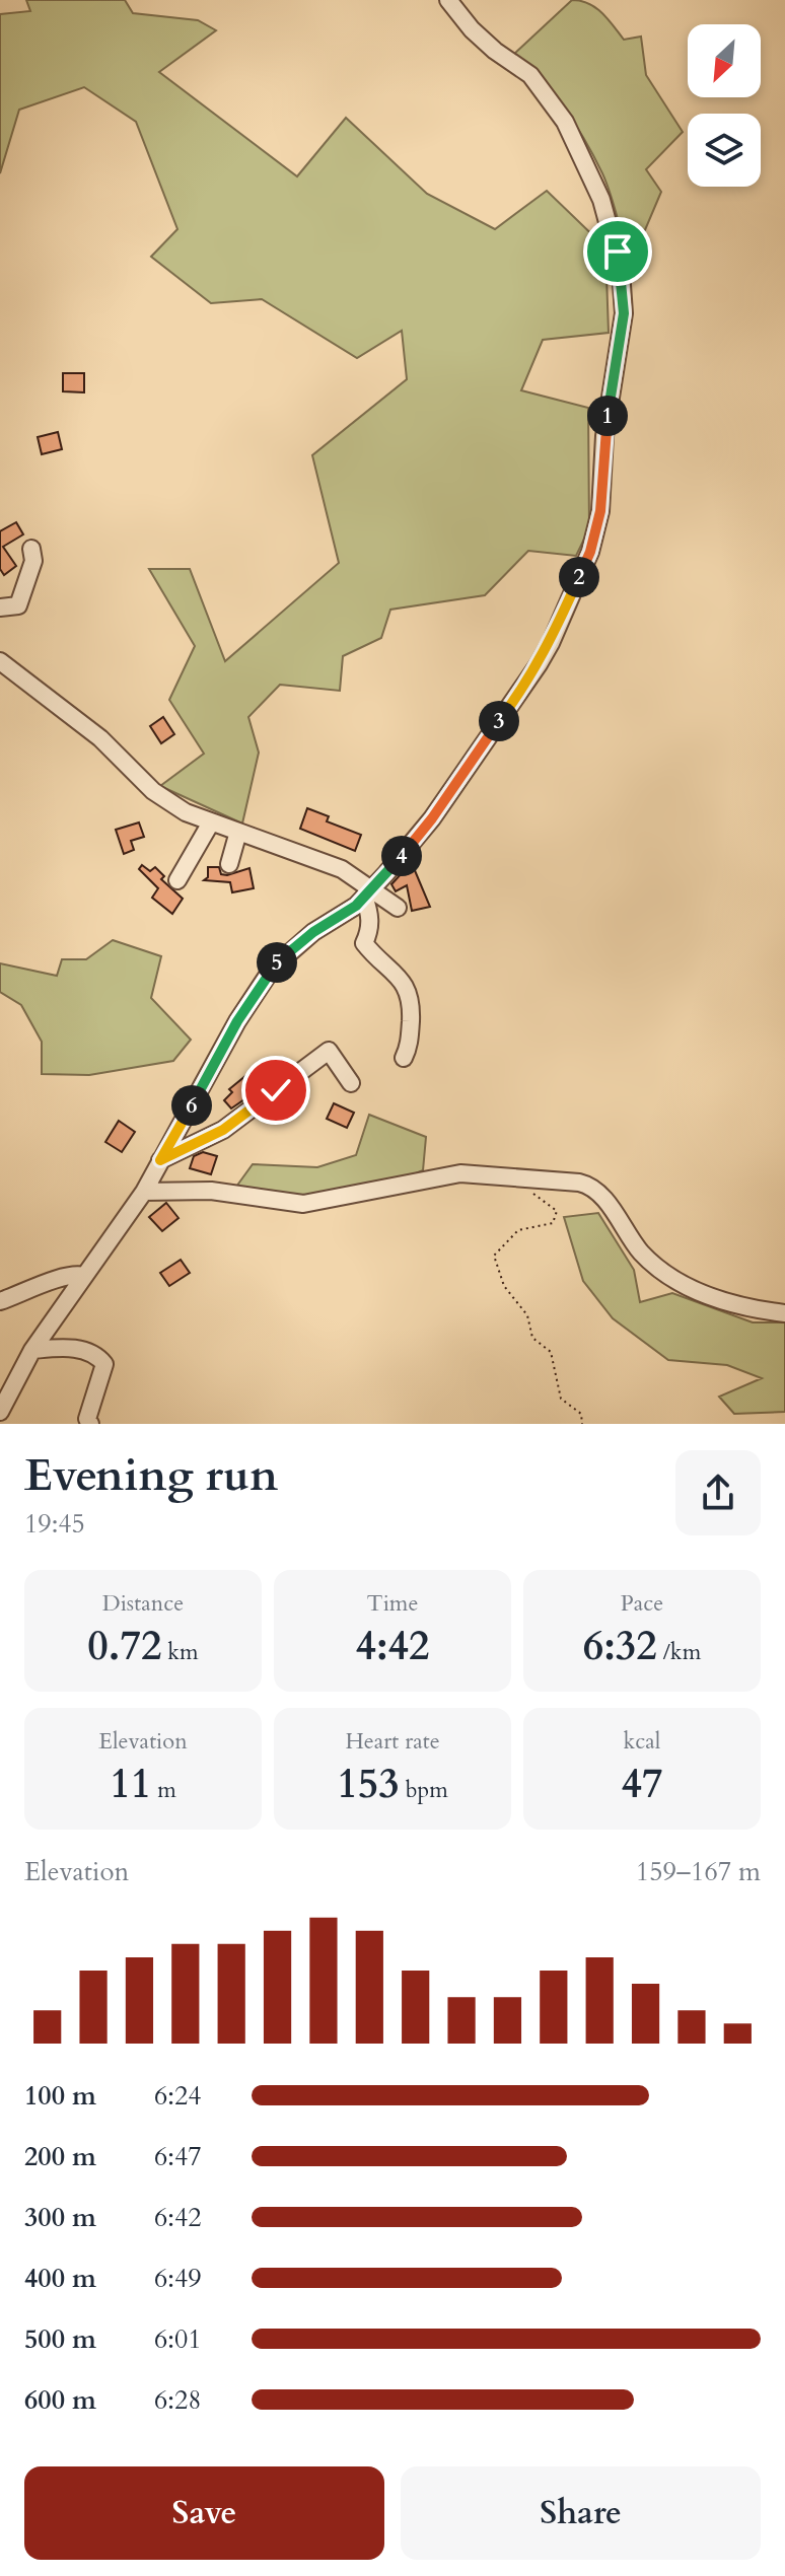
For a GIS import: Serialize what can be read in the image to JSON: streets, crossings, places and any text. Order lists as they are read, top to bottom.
{
  "north": "bottom left",
  "page": {
    "pins": [
      "1",
      "2",
      "3",
      "4",
      "5",
      "6"
    ],
    "heading": ["Evening run", "19:45"],
    "stats": [
      ["Distance", "0.72 km"],
      ["Time", "4:42"],
      ["Pace", "6:32 /km"],
      ["Elevation", "11 m"],
      ["Heart rate", "153 bpm"],
      ["kcal", "47"]
    ],
    "chart": ["Elevation", "159–167 m"],
    "list": [
      {
        "name": "100 m",
        "note": "6:24"
      },
      {
        "name": "200 m",
        "note": "6:47"
      },
      {
        "name": "300 m",
        "note": "6:42"
      },
      {
        "name": "400 m",
        "note": "6:49"
      },
      {
        "name": "500 m",
        "note": "6:01"
      },
      {
        "name": "600 m",
        "note": "6:28"
      }
    ],
    "buttons": ["Save", "Share"]
  }
}
